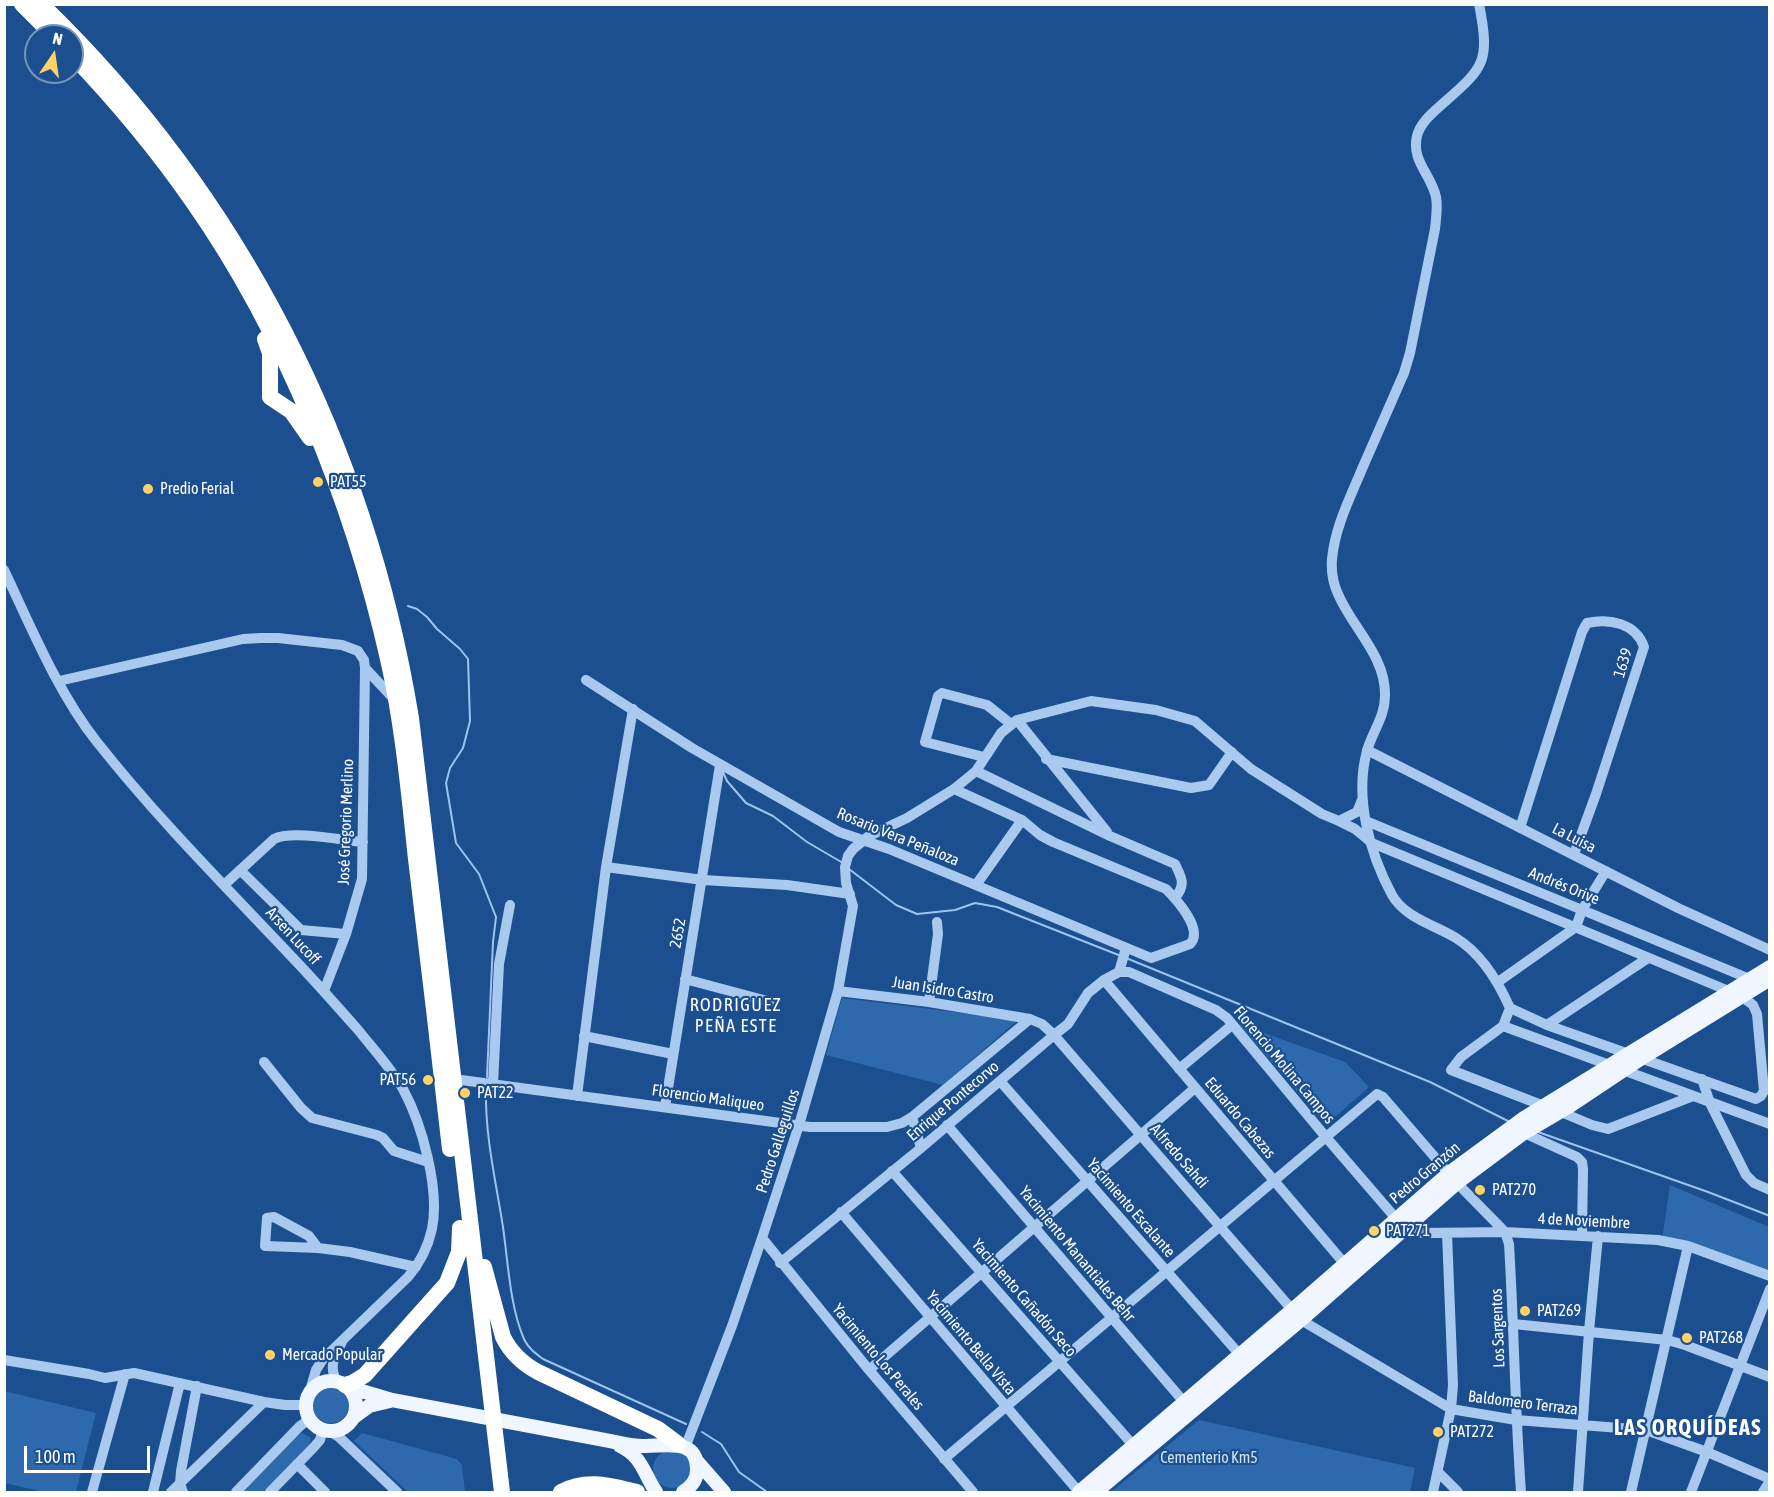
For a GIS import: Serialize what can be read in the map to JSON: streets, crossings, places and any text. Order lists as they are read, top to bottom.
{
  "streets": {
    "main road": ["Pedro Granzón"],
    "street": [
      "1639",
      "José Gregorio Merlino",
      "Rosario Vera Peñaloza",
      "La Luisa",
      "Andrés Orive",
      "2652",
      "Arsen Lucoff",
      "Juan Isidro Castro",
      "Florencio Molina Campos",
      "Florencio Maliqueo",
      "Enrique Pontecorvo",
      "Eduardo Cabezas",
      "Pedro Galleguillos",
      "Alfredo Sahdi",
      "Yacimiento Escalante",
      "4 de Noviembre",
      "Yacimiento Manantiales Behr",
      "Yacimiento Cañadón Seco",
      "Los Sargentos",
      "Yacimiento Bella Vista",
      "Yacimiento Los Perales",
      "Baldomero Terraza"
    ]
  },
  "crossings": [
    ["1639", "La Luisa"],
    ["José Gregorio Merlino", "Arsen Lucoff"],
    ["Rosario Vera Peñaloza", "2652"],
    ["Rosario Vera Peñaloza", "Pedro Galleguillos"],
    ["Andrés Orive", "Pedro Granzón"],
    ["2652", "Florencio Maliqueo"],
    ["Juan Isidro Castro", "Florencio Maliqueo"],
    ["Juan Isidro Castro", "Pedro Galleguillos"],
    ["Juan Isidro Castro", "Alfredo Sahdi"],
    ["Florencio Molina Campos", "Enrique Pontecorvo"],
    ["Florencio Molina Campos", "Pedro Granzón"],
    ["Florencio Molina Campos", "4 de Noviembre"],
    ["Florencio Maliqueo", "Pedro Galleguillos"],
    ["Enrique Pontecorvo", "Eduardo Cabezas"],
    ["Enrique Pontecorvo", "Alfredo Sahdi"],
    ["Enrique Pontecorvo", "Yacimiento Escalante"],
    ["Enrique Pontecorvo", "Yacimiento Manantiales Behr"],
    ["Enrique Pontecorvo", "Yacimiento Cañadón Seco"],
    ["Enrique Pontecorvo", "Yacimiento Bella Vista"],
    ["Enrique Pontecorvo", "Yacimiento Los Perales"],
    ["Eduardo Cabezas", "Pedro Granzón"],
    ["Pedro Galleguillos", "Yacimiento Los Perales"],
    ["Alfredo Sahdi", "Pedro Granzón"],
    ["Alfredo Sahdi", "Baldomero Terraza"],
    ["Pedro Granzón", "Yacimiento Escalante"],
    ["Pedro Granzón", "4 de Noviembre"],
    ["Pedro Granzón", "Yacimiento Manantiales Behr"],
    ["Pedro Granzón", "Yacimiento Cañadón Seco"],
    ["Pedro Granzón", "Yacimiento Bella Vista"],
    ["Pedro Granzón", "Baldomero Terraza"],
    ["4 de Noviembre", "Los Sargentos"],
    ["Los Sargentos", "Baldomero Terraza"]
  ],
  "districts": ["RODRIGUEZ PEÑA ESTE", "LAS ORQUÍDEAS"],
  "parks": ["Cementerio Km5"],
  "places": [
    "PAT55",
    "Predio Ferial",
    "PAT56",
    "PAT22",
    "PAT270",
    "PAT271",
    "PAT269",
    "PAT268",
    "Mercado Popular",
    "PAT272"
  ],
  "scale_bar": "100 m",
  "north": "top"
}
